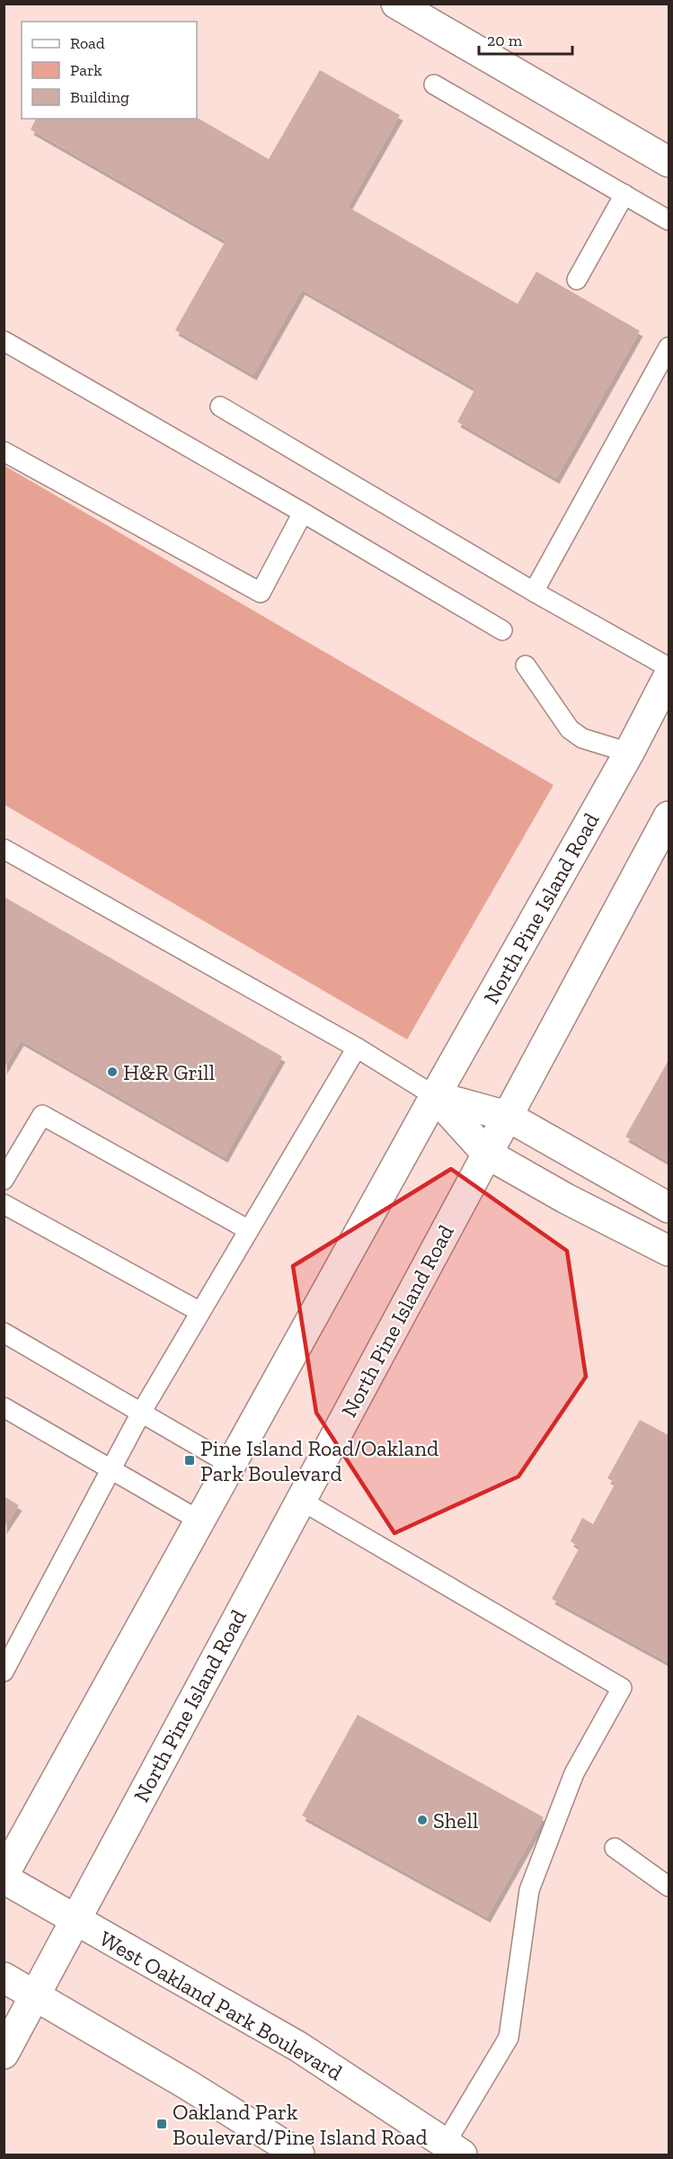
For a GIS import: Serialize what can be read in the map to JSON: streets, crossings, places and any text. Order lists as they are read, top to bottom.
{
  "streets": {
    "main road": ["North Pine Island Road", "West Oakland Park Boulevard"]
  },
  "crossings": [
    ["North Pine Island Road", "West Oakland Park Boulevard"]
  ],
  "places": {
    "other": ["H&R Grill", "Shell"],
    "transit": ["Pine Island Road/Oakland Park Boulevard", "Oakland Park Boulevard/Pine Island Road"]
  },
  "legend": ["Road", "Park", "Building"],
  "scale_bar": "20 m"
}
